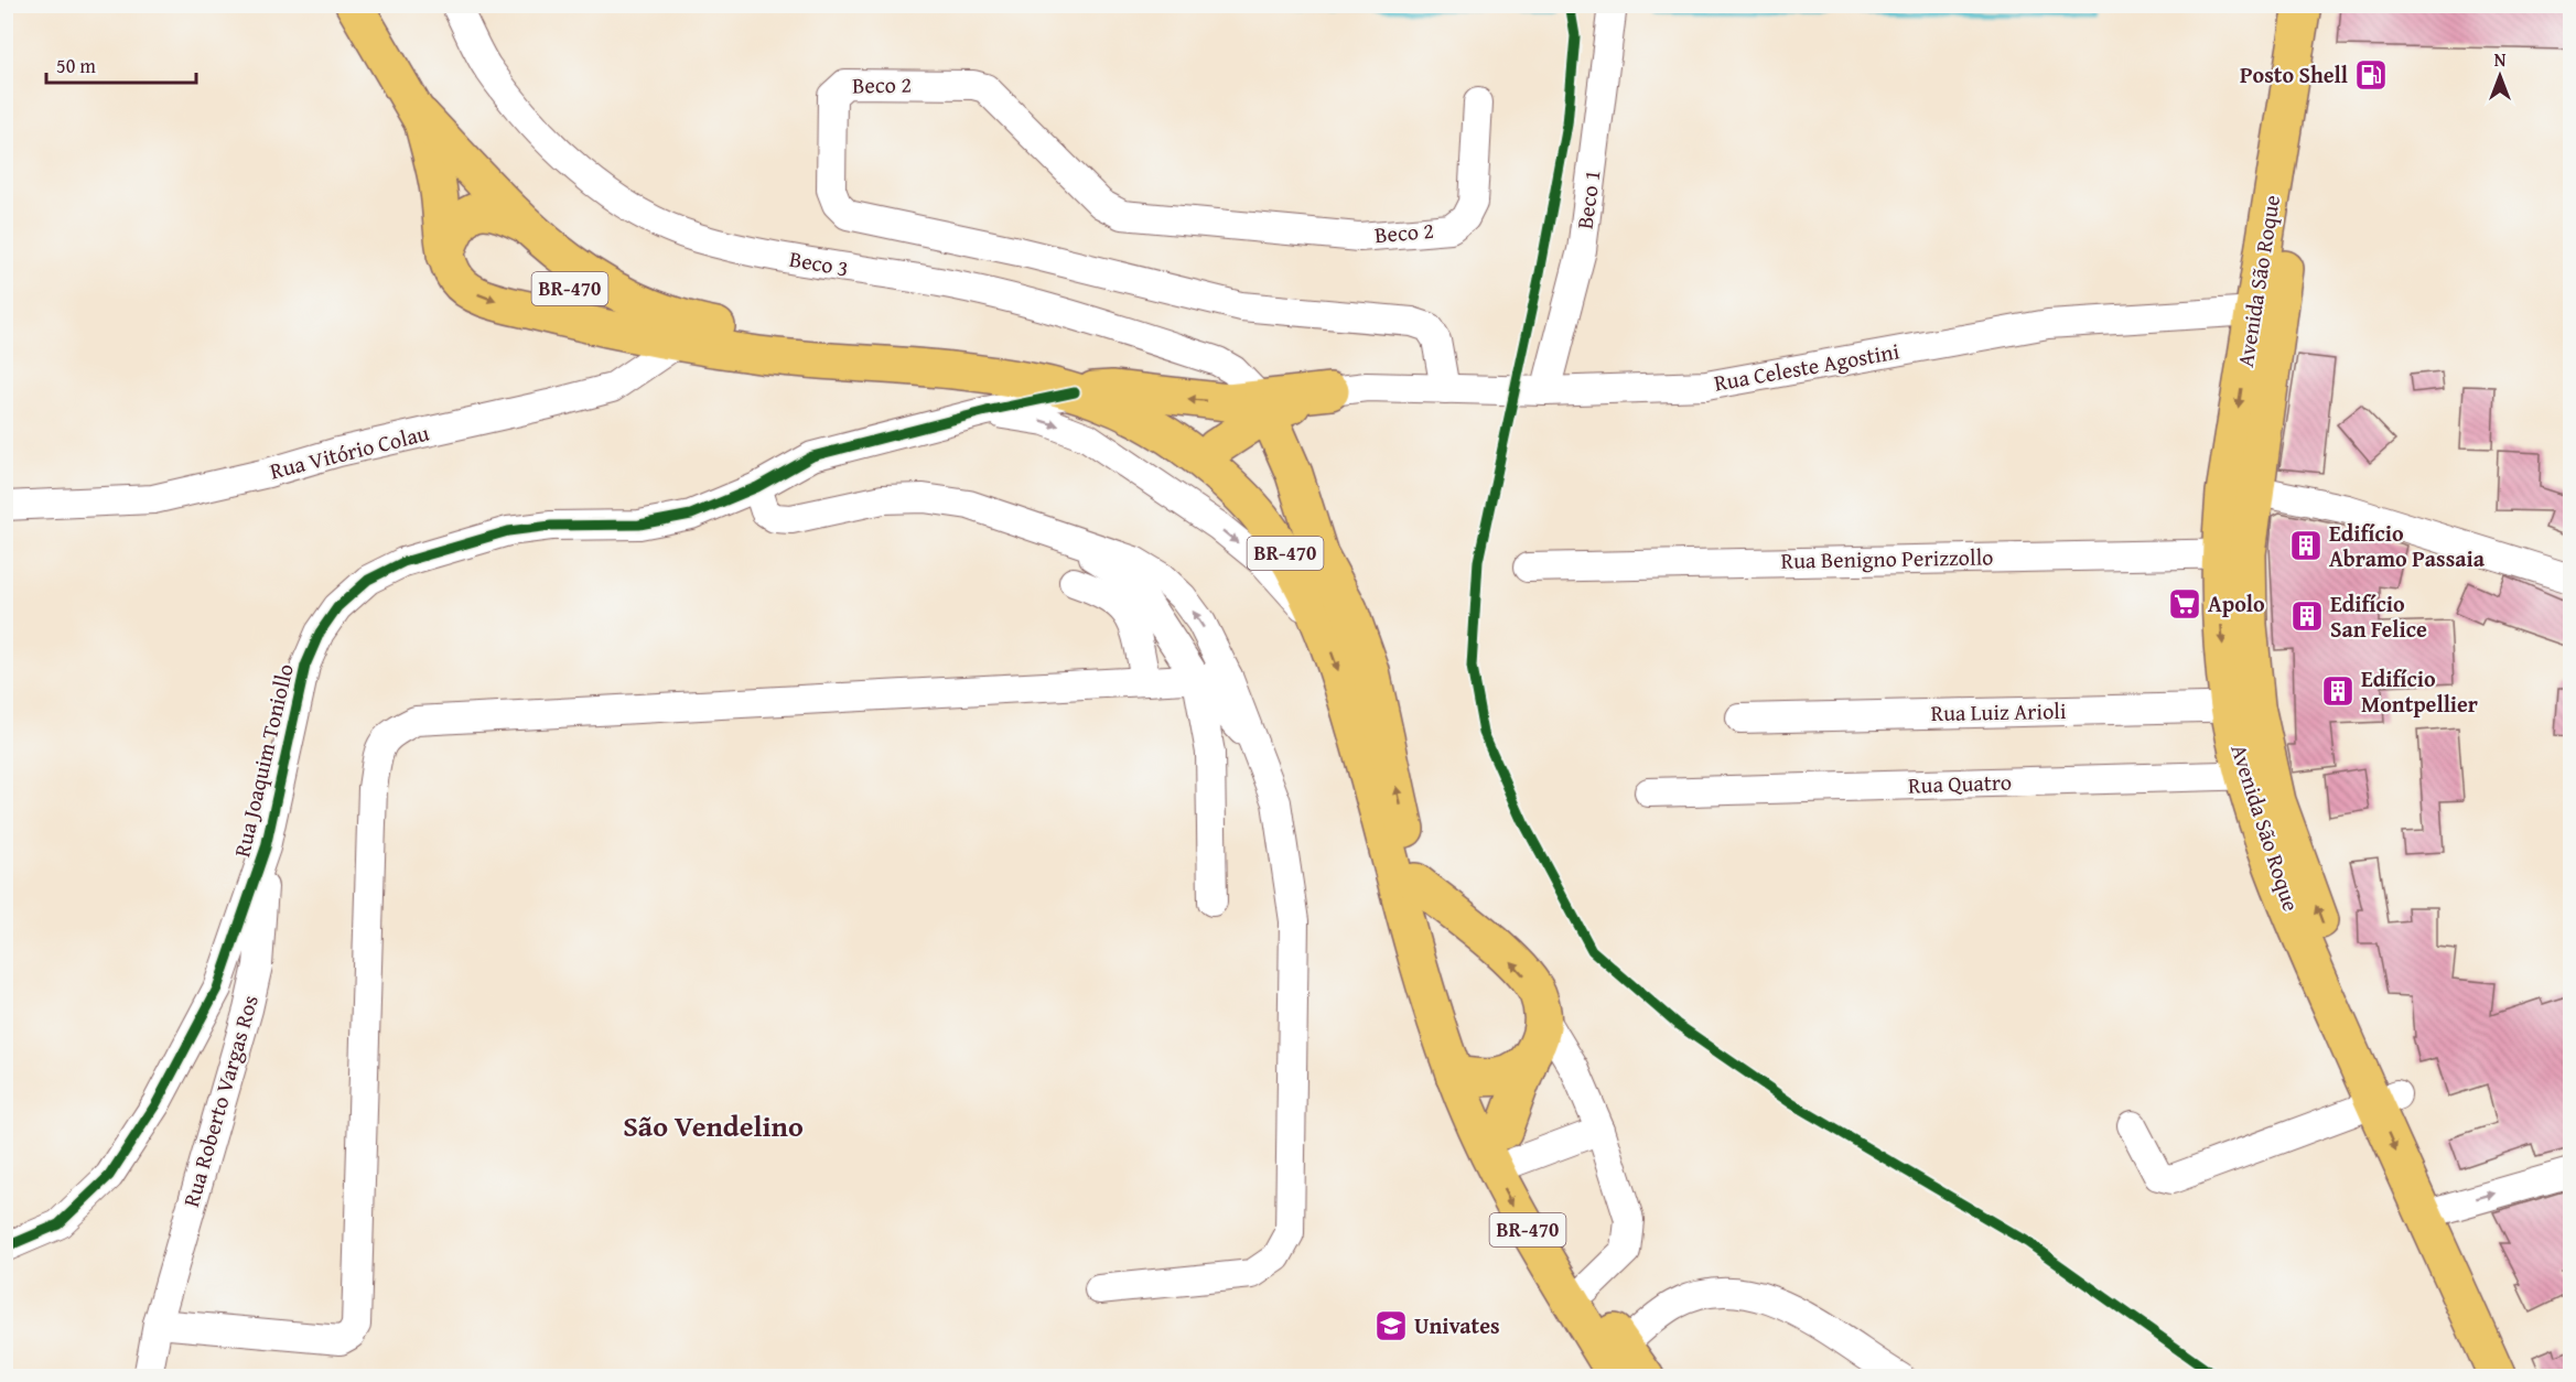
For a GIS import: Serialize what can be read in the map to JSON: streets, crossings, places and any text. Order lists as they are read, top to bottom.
{
  "streets": {
    "main road": ["Avenida São Roque", "BR-470"],
    "street": [
      "Beco 2",
      "Beco 1",
      "Beco 3",
      "Rua Celeste Agostini",
      "Rua Vitório Colau",
      "Rua Benigno Perizzollo",
      "Rua Luiz Arioli",
      "Rua Joaquim Toniollo",
      "Rua Quatro",
      "Rua Roberto Vargas Ros"
    ]
  },
  "crossings": [
    ["Beco 2", "Rua Celeste Agostini"],
    ["Beco 1", "Rua Celeste Agostini"],
    ["Avenida São Roque", "Rua Celeste Agostini"],
    ["Avenida São Roque", "Rua Benigno Perizzollo"],
    ["Avenida São Roque", "Rua Luiz Arioli"],
    ["Avenida São Roque", "Rua Quatro"],
    ["BR-470", "Rua Vitório Colau"],
    ["BR-470", "Rua Joaquim Toniollo"],
    ["Rua Joaquim Toniollo", "Rua Roberto Vargas Ros"]
  ],
  "districts": ["São Vendelino"],
  "places": {
    "fuel station": ["Posto Shell"],
    "building": ["Edifício Abramo Passaia", "Edifício San Felice", "Edifício Montpellier"],
    "supermarket": ["Apolo"],
    "school or university": ["Univates"]
  },
  "scale_bar": "50 m",
  "north": "top"
}
